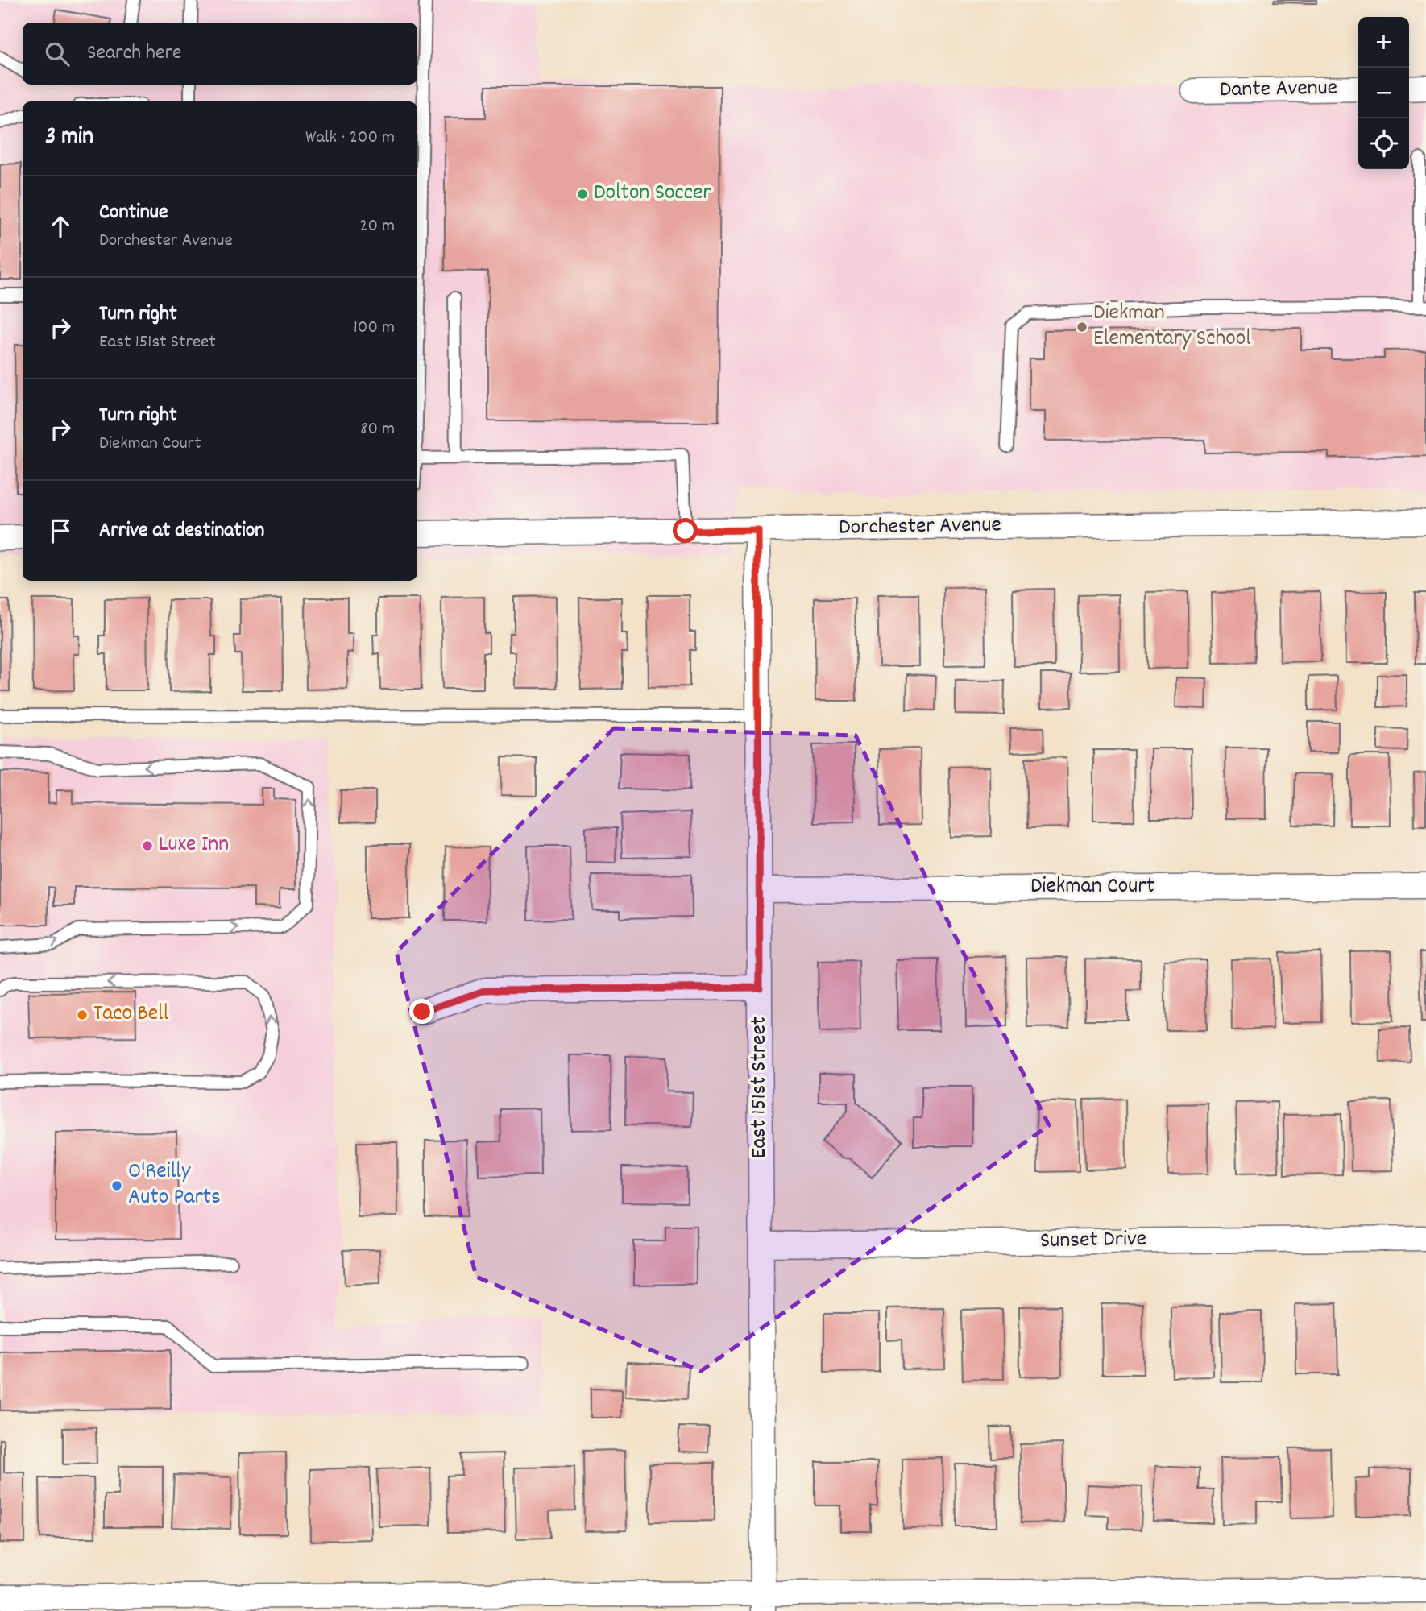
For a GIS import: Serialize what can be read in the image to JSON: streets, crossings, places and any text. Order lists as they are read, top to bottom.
{
  "streets": {
    "street": [
      "Dante Avenue",
      "Dorchester Avenue",
      "Diekman Court",
      "East 151st Street",
      "Sunset Drive"
    ]
  },
  "crossings": [
    ["Dorchester Avenue", "East 151st Street"],
    ["Diekman Court", "East 151st Street"],
    ["East 151st Street", "Sunset Drive"]
  ],
  "places": [
    "Dolton Soccer",
    "Diekman Elementary School",
    "Luxe Inn",
    "Taco Bell",
    "O'Reilly Auto Parts"
  ],
  "page": {
    "map_buttons": ["+", "−"],
    "search": "Search here",
    "heading": ["3 min", "Walk · 200 m"],
    "list": [
      ["Continue", "Dorchester Avenue", "20 m"],
      ["Turn right", "East 151st Street", "100 m"],
      ["Turn right", "Diekman Court", "80 m"],
      "Arrive at destination"
    ]
  }
}
